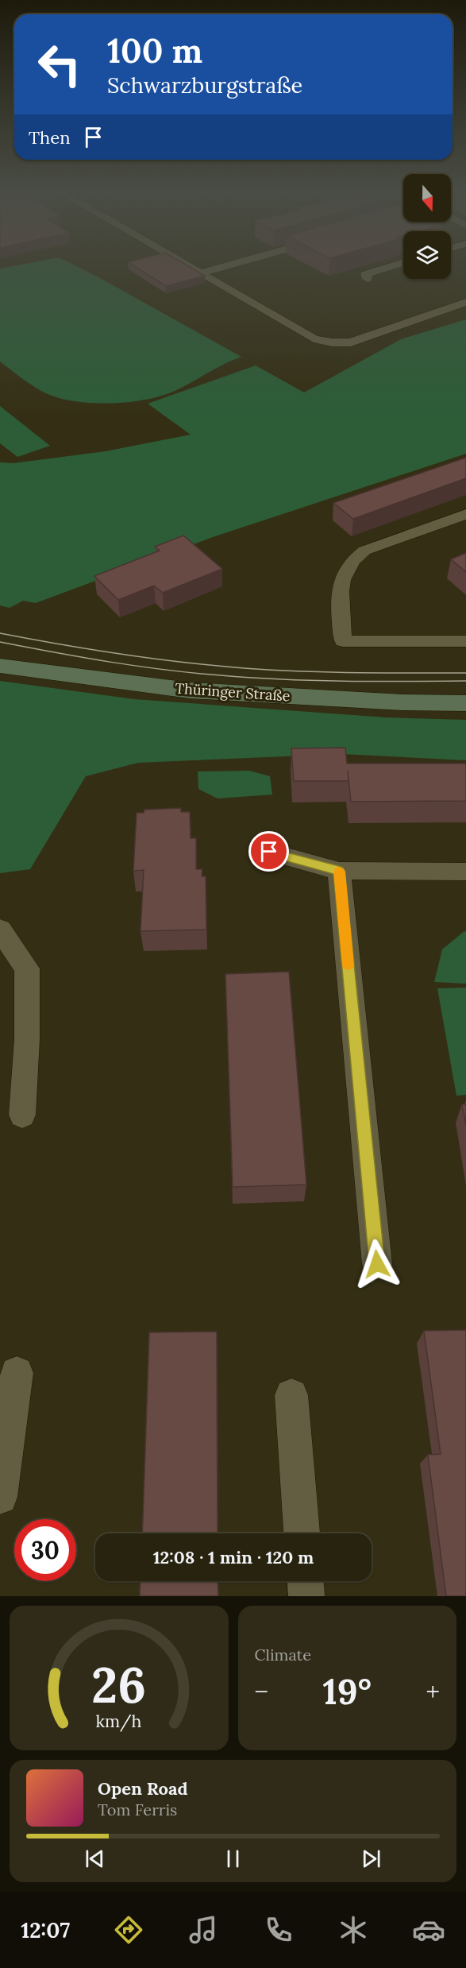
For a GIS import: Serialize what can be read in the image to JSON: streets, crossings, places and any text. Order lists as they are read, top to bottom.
{
  "streets": {
    "main road": ["Thüringer Straße"]
  },
  "north": "bottom",
  "page": {
    "turn": ["100 m", "Schwarzburgstraße"],
    "then": "Then",
    "limit": "30",
    "trip": "12:08 · 1 min · 120 m",
    "tile": "Climate",
    "heat": ["−", "19°", "+"],
    "song": ["Open Road", "Tom Ferris"],
    "tabs": "12:07",
    "gauge": ["26", "km/h"]
  }
}
